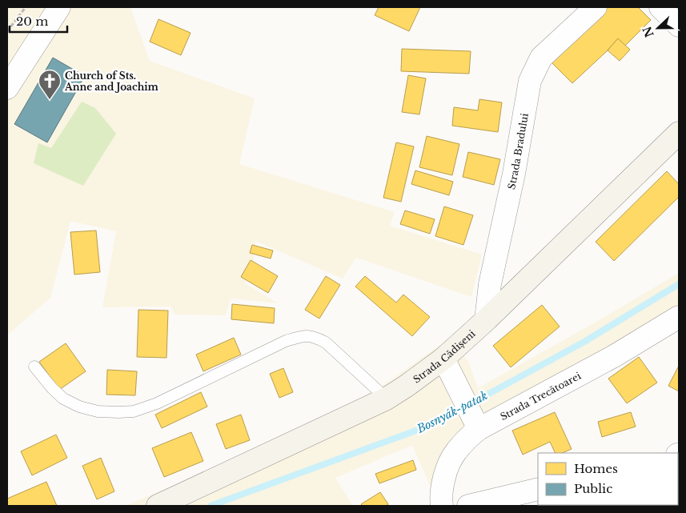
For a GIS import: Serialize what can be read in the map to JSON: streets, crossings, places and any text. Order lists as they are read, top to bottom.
{
  "streets": {
    "main road": ["Strada Cădișeni"],
    "street": ["Strada Bradului", "Strada Trecătoarei"]
  },
  "crossings": [
    ["Strada Bradului", "Strada Cădișeni"]
  ],
  "water": ["Bosnyák-patak"],
  "places": {
    "church": ["Church of Sts. Anne and Joachim"]
  },
  "legend": ["Homes", "Public"],
  "scale_bar": "20 m",
  "north": "left"
}
